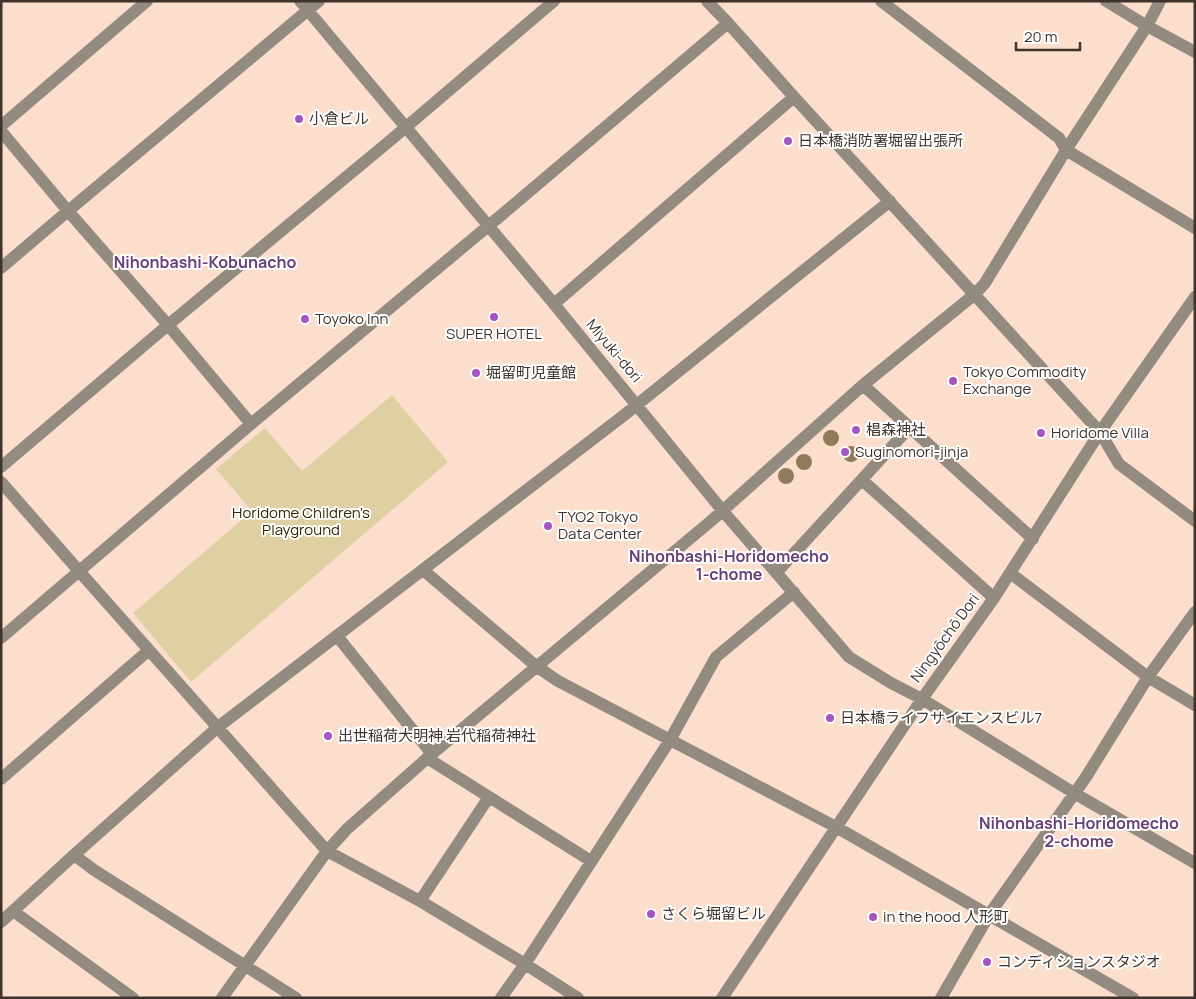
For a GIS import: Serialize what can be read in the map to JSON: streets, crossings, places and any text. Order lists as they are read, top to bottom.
{
  "streets": {
    "street": ["Miyuki-dori", "Ningyōchō Dori"]
  },
  "crossings": [
    ["Miyuki-dori", "Ningyōchō Dori"]
  ],
  "districts": ["Nihonbashi-Kobunacho", "Nihonbashi-Horidomecho 1-chome", "Nihonbashi-Horidomecho 2-chome"],
  "parks": ["Horidome Children's Playground"],
  "places": [
    "小倉ビル",
    "日本橋消防署堀留出張所",
    "SUPER HOTEL",
    "Toyoko Inn",
    "堀留町児童館",
    "Tokyo Commodity Exchange",
    "椙森神社",
    "Horidome Villa",
    "Suginomori-jinja",
    "TYO2 Tokyo Data Center",
    "日本橋ライフサイエンスビル7",
    "出世稲荷大明神 岩代稲荷神社",
    "さくら堀留ビル",
    "in the hood 人形町",
    "コンディションスタジオ"
  ],
  "scale_bar": "20 m"
}
